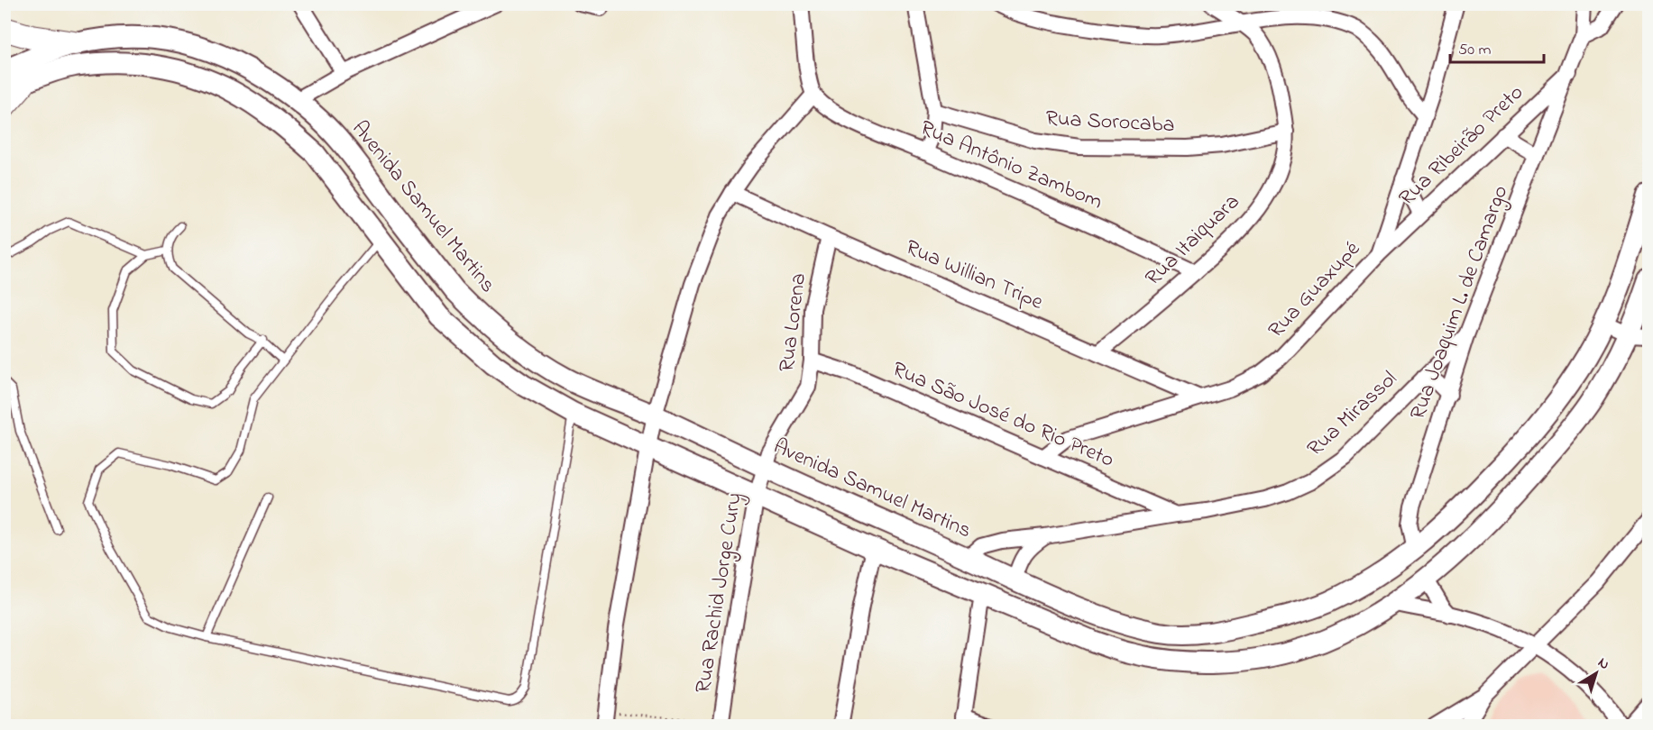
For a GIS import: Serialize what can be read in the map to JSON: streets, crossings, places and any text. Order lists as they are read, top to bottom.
{
  "streets": {
    "main road": ["Avenida Samuel Martins"],
    "street": [
      "Rua Sorocaba",
      "Rua Ribeirão Preto",
      "Rua Antônio Zambom",
      "Rua Itaiquara",
      "Rua Willian Tripe",
      "Rua Guaxupé",
      "Rua Joaquim L. de Camargo",
      "Rua Lorena",
      "Rua Mirassol",
      "Rua São José do Rio Preto",
      "Rua Rachid Jorge Cury"
    ]
  },
  "crossings": [
    ["Rua Sorocaba", "Rua Itaiquara"],
    ["Rua Ribeirão Preto", "Rua Guaxupé"],
    ["Rua Ribeirão Preto", "Rua Joaquim L. de Camargo"],
    ["Rua Antônio Zambom", "Rua Itaiquara"],
    ["Avenida Samuel Martins", "Rua Joaquim L. de Camargo"],
    ["Avenida Samuel Martins", "Rua Lorena"],
    ["Avenida Samuel Martins", "Rua Mirassol"],
    ["Avenida Samuel Martins", "Rua Rachid Jorge Cury"],
    ["Rua Itaiquara", "Rua Willian Tripe"],
    ["Rua Willian Tripe", "Rua Guaxupé"],
    ["Rua Willian Tripe", "Rua Lorena"],
    ["Rua Guaxupé", "Rua São José do Rio Preto"],
    ["Rua Joaquim L. de Camargo", "Rua Mirassol"],
    ["Rua Lorena", "Rua São José do Rio Preto"],
    ["Rua Lorena", "Rua Rachid Jorge Cury"],
    ["Rua Mirassol", "Rua São José do Rio Preto"]
  ],
  "scale_bar": "50 m",
  "north": "top right"
}
